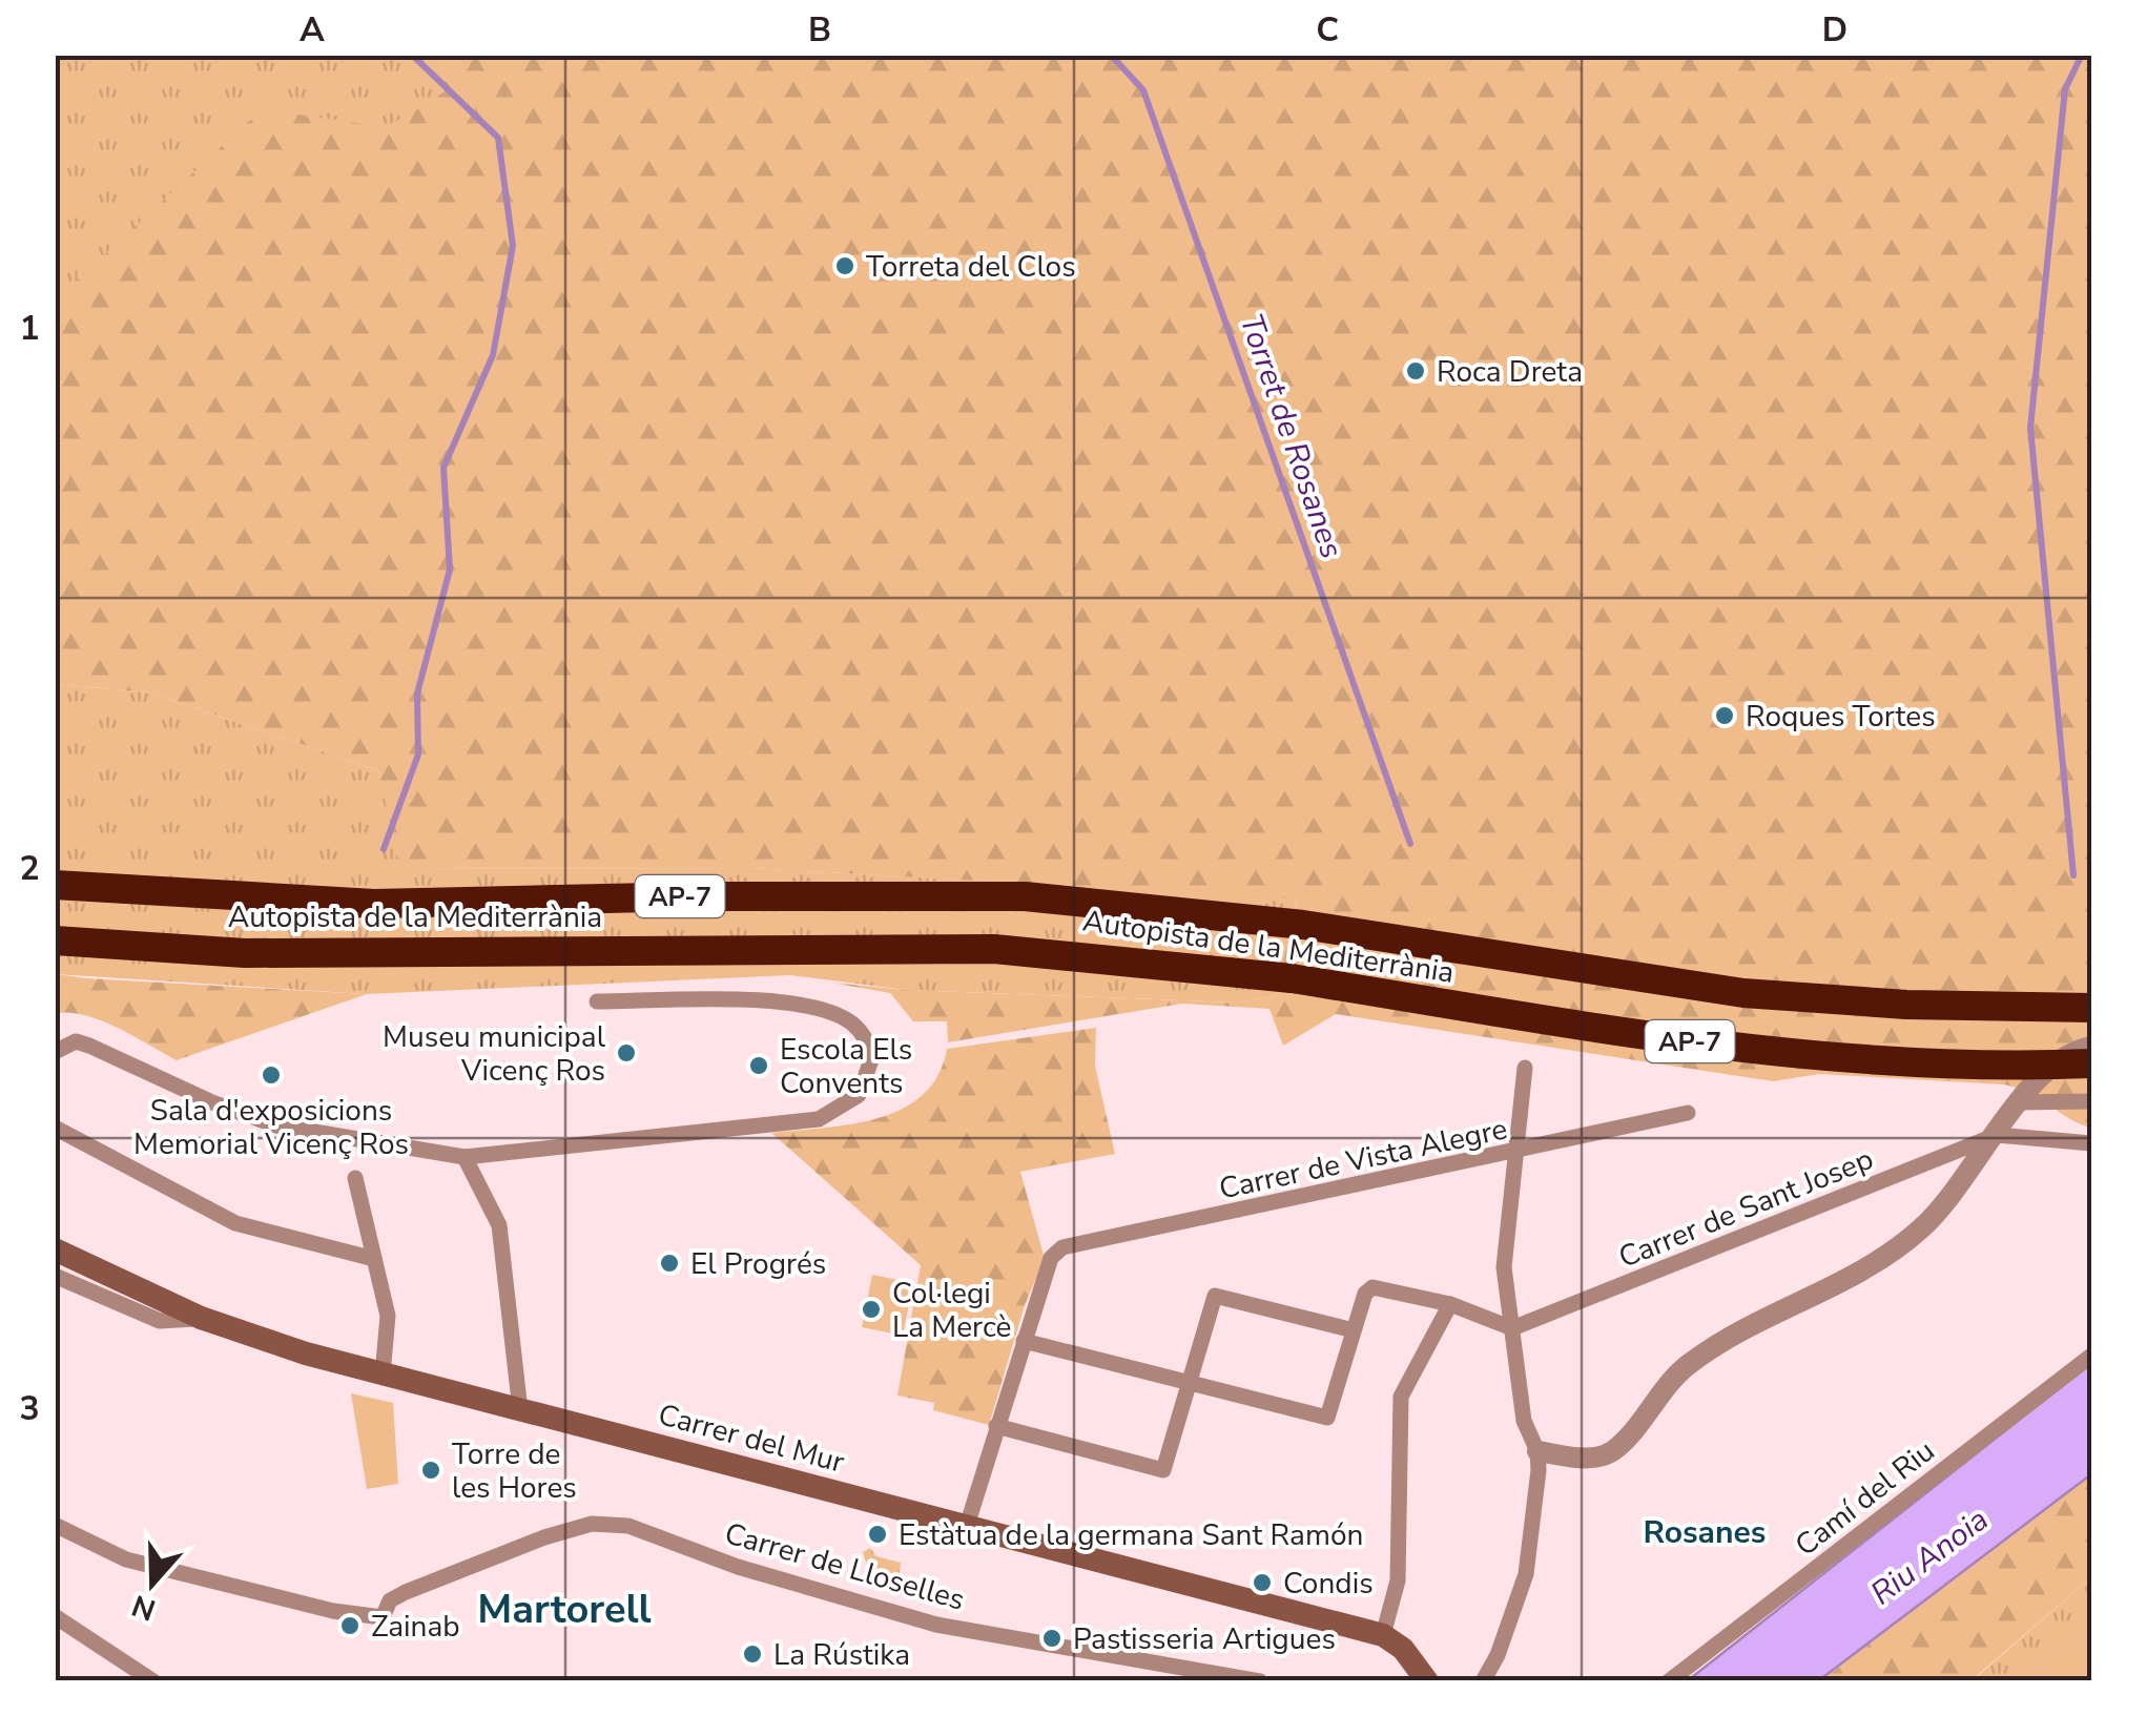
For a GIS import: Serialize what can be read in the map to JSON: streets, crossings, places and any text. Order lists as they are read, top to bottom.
{
  "streets": {
    "highway": ["AP-7", "Autopista de la Mediterrània"],
    "main road": ["Carrer del Mur"],
    "street": [
      "Carrer de Vista Alegre",
      "Carrer de Sant Josep",
      "Camí del Riu",
      "Carrer de Lloselles"
    ]
  },
  "districts": ["Rosanes", "Martorell"],
  "water": ["Torret de Rosanes", "Riu Anoia"],
  "places": [
    "Torreta del Clos",
    "Roca Dreta",
    "Roques Tortes",
    "Museu municipal Vicenç Ros",
    "Escola Els Convents",
    "Sala d'exposicions Memorial Vicenç Ros",
    "El Progrés",
    "Col·legi La Mercè",
    "Torre de les Hores",
    "Estàtua de la germana Sant Ramón",
    "Condis",
    "Zainab",
    "Pastisseria Artigues",
    "La Rústika"
  ],
  "north": "bottom",
  "grid": {
    "columns": [
      "A",
      "B",
      "C",
      "D"
    ],
    "rows": ["1", "2", "3"]
  }
}
